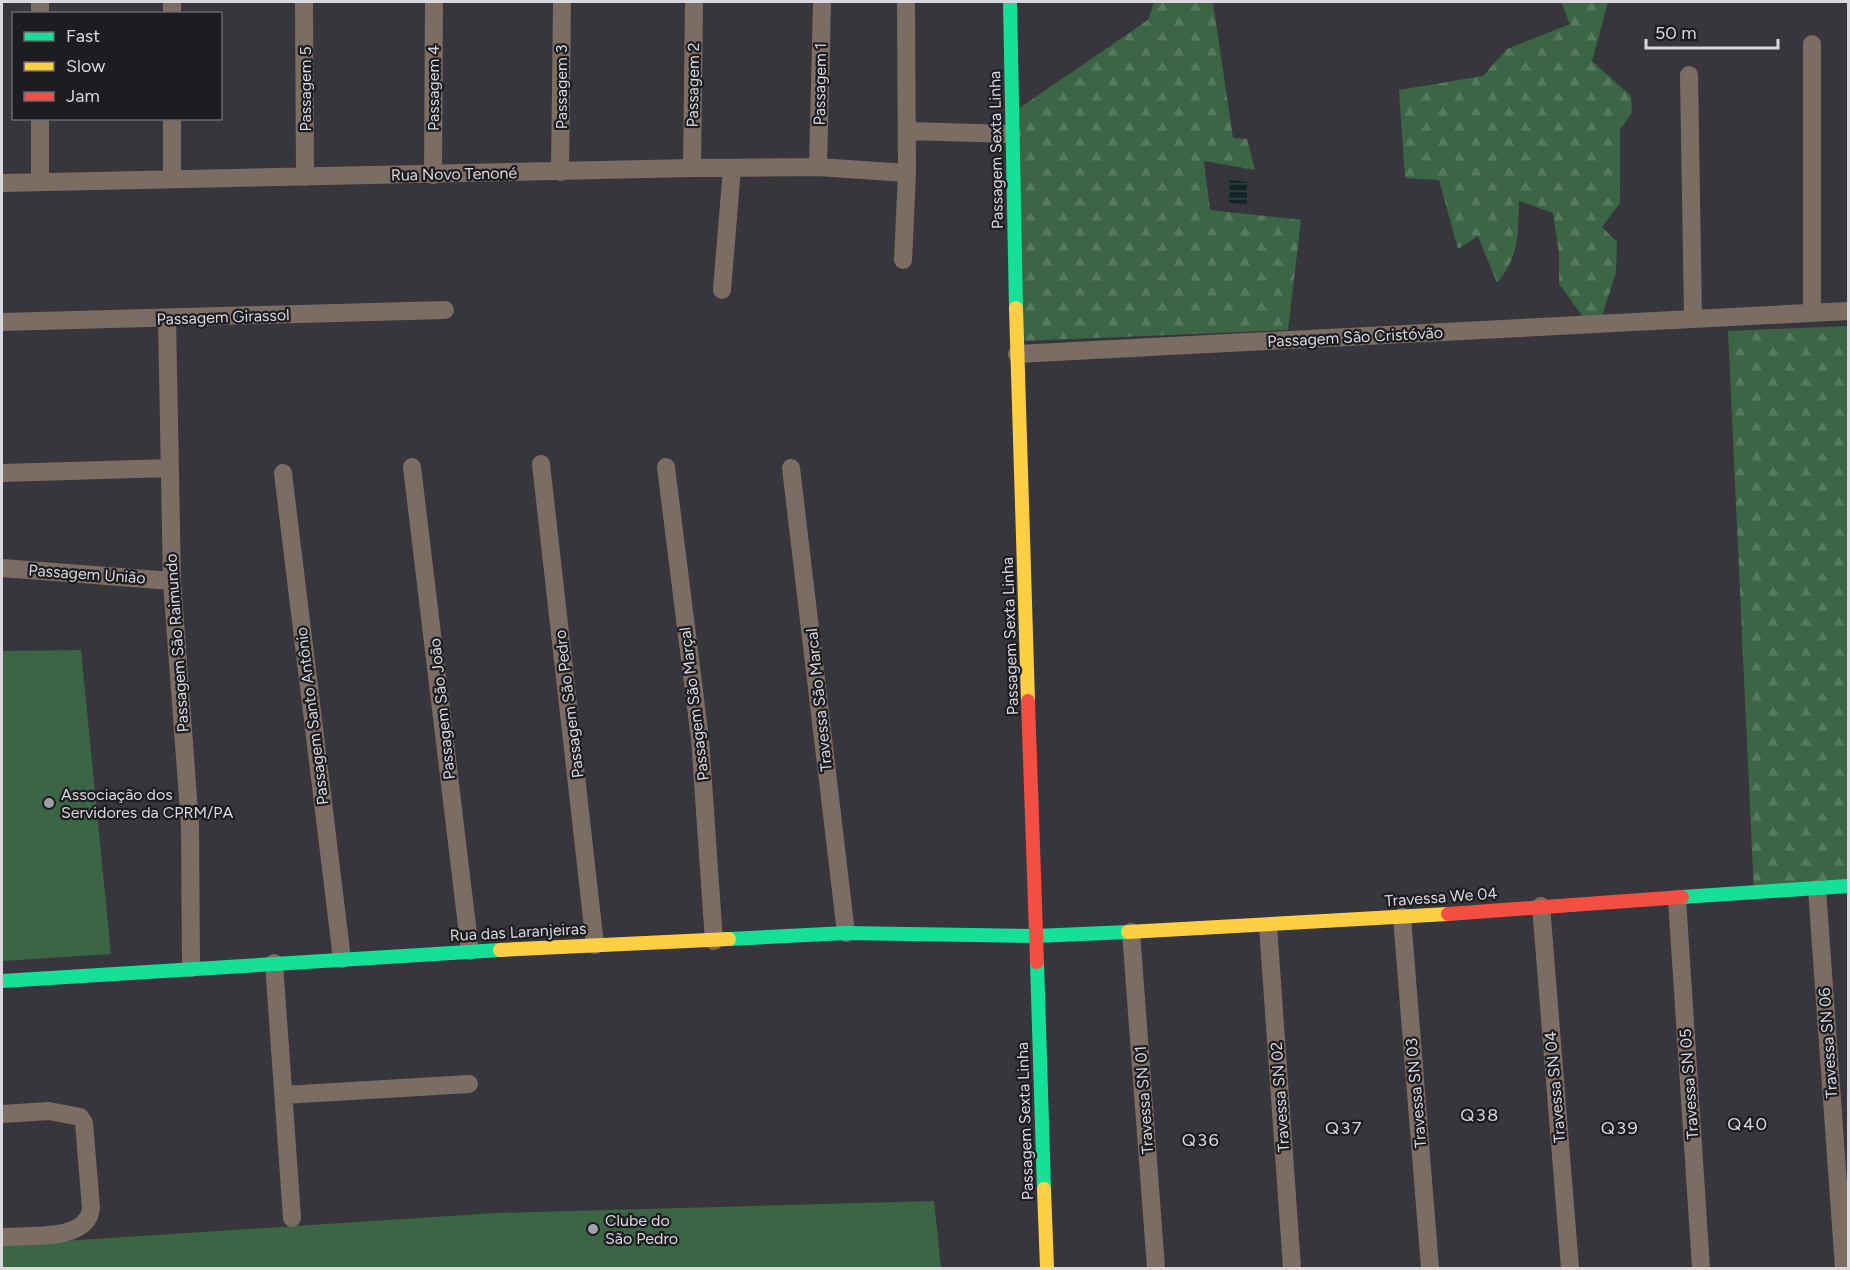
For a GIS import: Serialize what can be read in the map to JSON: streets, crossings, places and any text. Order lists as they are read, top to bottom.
{
  "streets": {
    "street": [
      "Passagem 1",
      "Passagem 2",
      "Passagem 3",
      "Passagem 4",
      "Passagem 5",
      "Passagem Sexta Linha",
      "Rua Novo Tenoné",
      "Passagem Girassol",
      "Passagem São Cristóvão",
      "Passagem União",
      "Passagem São Raimundo",
      "Travessa São Marcal",
      "Passagem São Pedro",
      "Passagem São Marçal",
      "Passagem São João",
      "Passagem Santo Antônio",
      "Travessa We 04",
      "Rua das Laranjeiras",
      "Travessa SN 06",
      "Travessa SN 05",
      "Travessa SN 04",
      "Travessa SN 03",
      "Travessa SN 02",
      "Travessa SN 01"
    ]
  },
  "crossings": [
    ["Passagem 1", "Rua Novo Tenoné"],
    ["Passagem 2", "Rua Novo Tenoné"],
    ["Passagem 3", "Rua Novo Tenoné"],
    ["Passagem 4", "Rua Novo Tenoné"],
    ["Passagem 5", "Rua Novo Tenoné"],
    ["Passagem Sexta Linha", "Passagem São Cristóvão"],
    ["Passagem Sexta Linha", "Travessa We 04"],
    ["Passagem Sexta Linha", "Rua das Laranjeiras"],
    ["Passagem Girassol", "Passagem São Raimundo"],
    ["Passagem União", "Passagem São Raimundo"],
    ["Passagem São Raimundo", "Rua das Laranjeiras"],
    ["Travessa São Marcal", "Rua das Laranjeiras"],
    ["Passagem São Pedro", "Rua das Laranjeiras"],
    ["Passagem São Marçal", "Rua das Laranjeiras"],
    ["Passagem São João", "Rua das Laranjeiras"],
    ["Passagem Santo Antônio", "Rua das Laranjeiras"],
    ["Travessa We 04", "Rua das Laranjeiras"],
    ["Travessa We 04", "Travessa SN 06"],
    ["Travessa We 04", "Travessa SN 05"],
    ["Travessa We 04", "Travessa SN 04"],
    ["Travessa We 04", "Travessa SN 03"],
    ["Travessa We 04", "Travessa SN 02"],
    ["Travessa We 04", "Travessa SN 01"]
  ],
  "districts": [
    "Q38",
    "Q40",
    "Q37",
    "Q39",
    "Q36"
  ],
  "places": ["Associação dos Servidores da CPRM/PA", "Clube do São Pedro"],
  "legend": ["Fast", "Slow", "Jam"],
  "scale_bar": "50 m"
}
